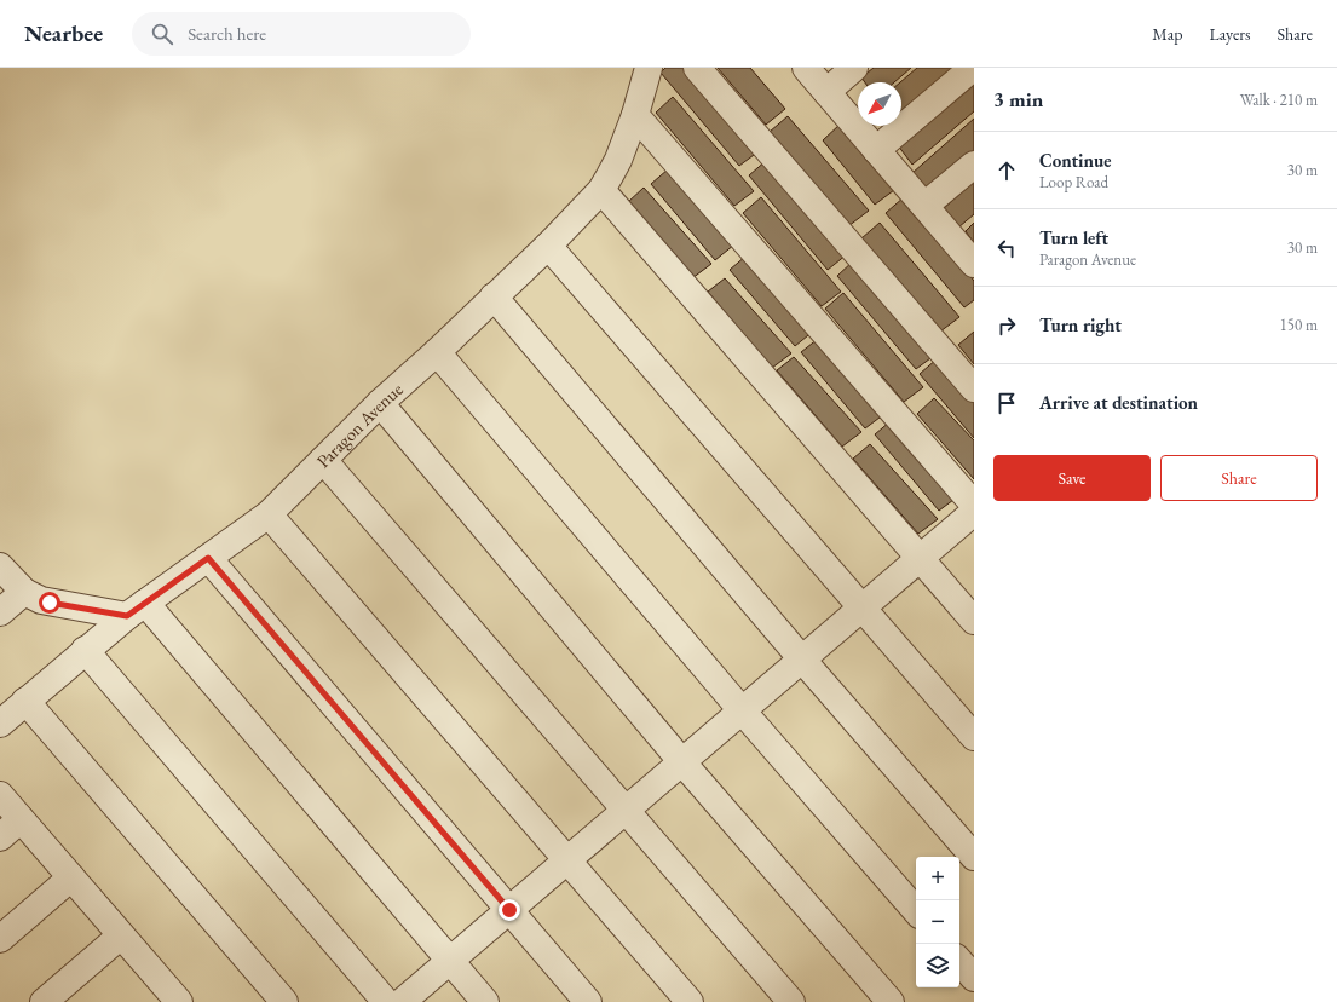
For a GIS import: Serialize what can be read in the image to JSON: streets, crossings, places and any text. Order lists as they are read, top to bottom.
{
  "streets": {
    "street": ["Paragon Avenue"]
  },
  "north": "bottom left",
  "page": {
    "header": "Nearbee",
    "search": "Search here",
    "nav": ["Map", "Layers", "Share"],
    "heading": ["3 min", "Walk · 210 m"],
    "list": [
      ["Continue", "Loop Road", "30 m"],
      ["Turn left", "Paragon Avenue", "30 m"],
      ["Turn right", "150 m"],
      "Arrive at destination"
    ],
    "buttons": ["Save", "Share"],
    "map_buttons": ["+", "−"]
  }
}
